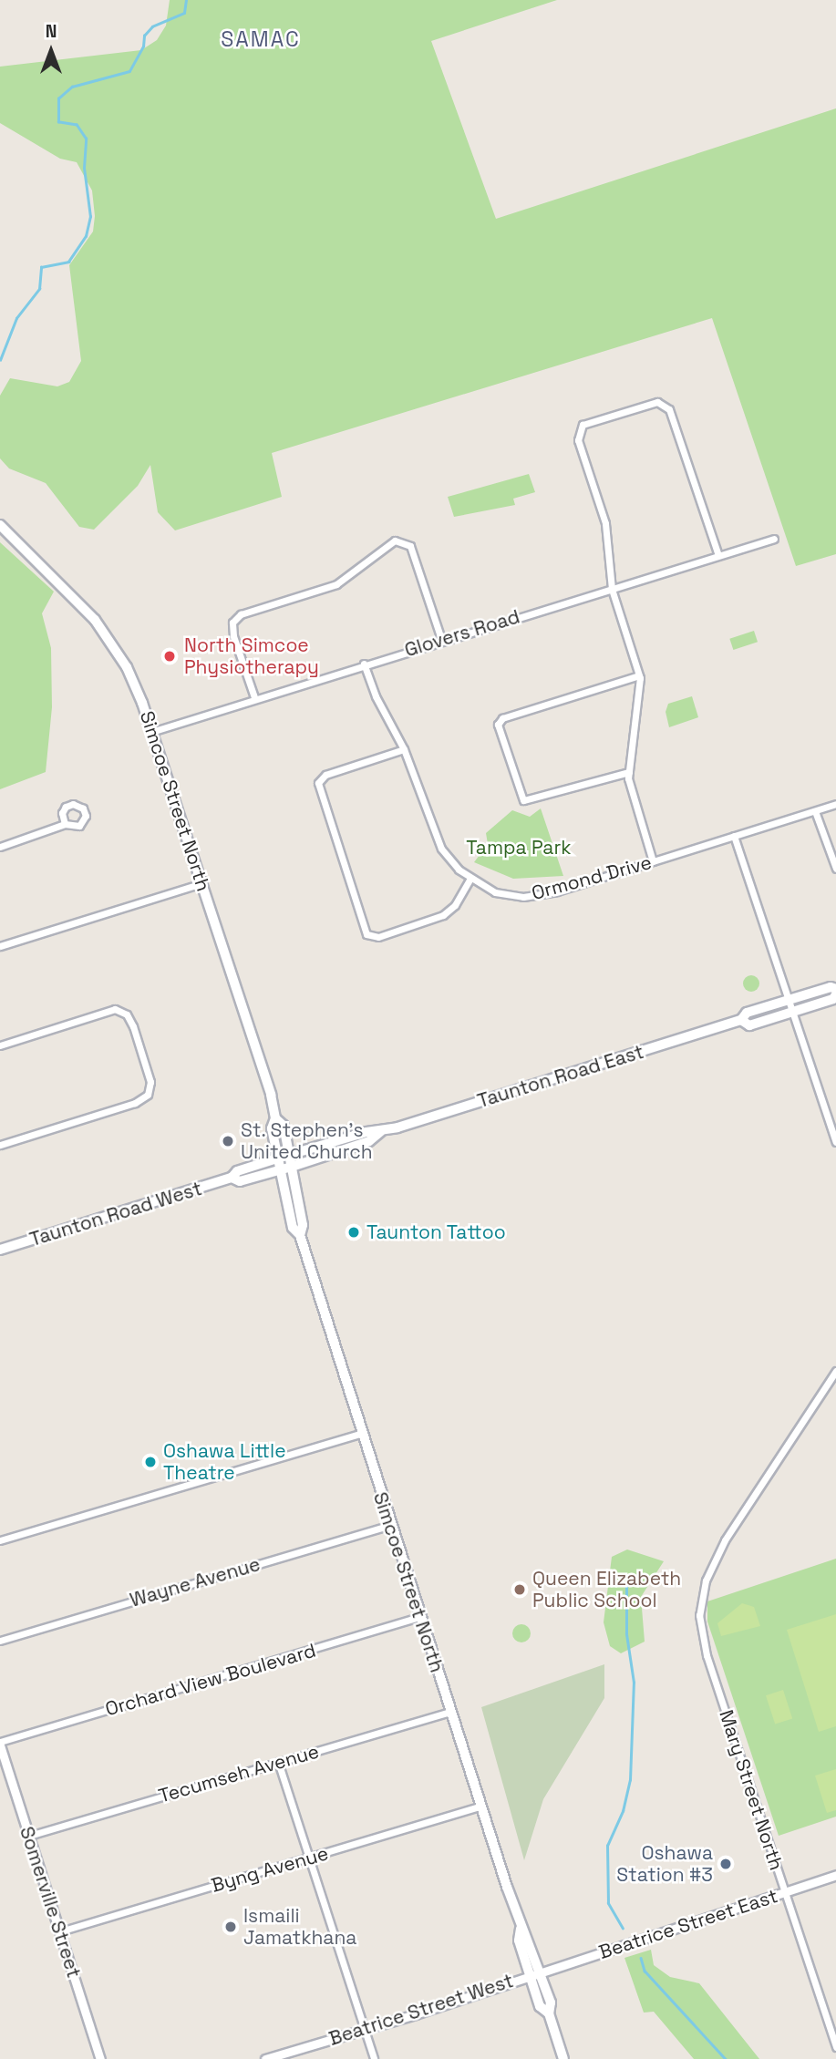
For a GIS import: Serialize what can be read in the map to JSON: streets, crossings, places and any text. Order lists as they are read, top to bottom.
{
  "streets": {
    "main road": ["Simcoe Street North", "Taunton Road East", "Taunton Road West"],
    "street": [
      "Glovers Road",
      "Ormond Drive",
      "Wayne Avenue",
      "Orchard View Boulevard",
      "Tecumseh Avenue",
      "Mary Street North",
      "Byng Avenue",
      "Somerville Street",
      "Beatrice Street East",
      "Beatrice Street West"
    ]
  },
  "crossings": [
    ["Glovers Road", "Simcoe Street North"],
    ["Glovers Road", "Ormond Drive"],
    ["Simcoe Street North", "Taunton Road East"],
    ["Simcoe Street North", "Taunton Road West"],
    ["Simcoe Street North", "Wayne Avenue"],
    ["Simcoe Street North", "Orchard View Boulevard"],
    ["Simcoe Street North", "Tecumseh Avenue"],
    ["Simcoe Street North", "Byng Avenue"],
    ["Simcoe Street North", "Beatrice Street East"],
    ["Simcoe Street North", "Beatrice Street West"],
    ["Taunton Road East", "Taunton Road West"],
    ["Orchard View Boulevard", "Somerville Street"],
    ["Tecumseh Avenue", "Somerville Street"],
    ["Mary Street North", "Beatrice Street East"],
    ["Byng Avenue", "Somerville Street"],
    ["Beatrice Street East", "Beatrice Street West"]
  ],
  "districts": ["SAMAC"],
  "parks": ["Tampa Park"],
  "places": [
    "North Simcoe Physiotherapy",
    "St. Stephen's United Church",
    "Taunton Tattoo",
    "Oshawa Little Theatre",
    "Queen Elizabeth Public School",
    "Oshawa Station #3",
    "Ismaili Jamatkhana"
  ],
  "north": "top"
}
